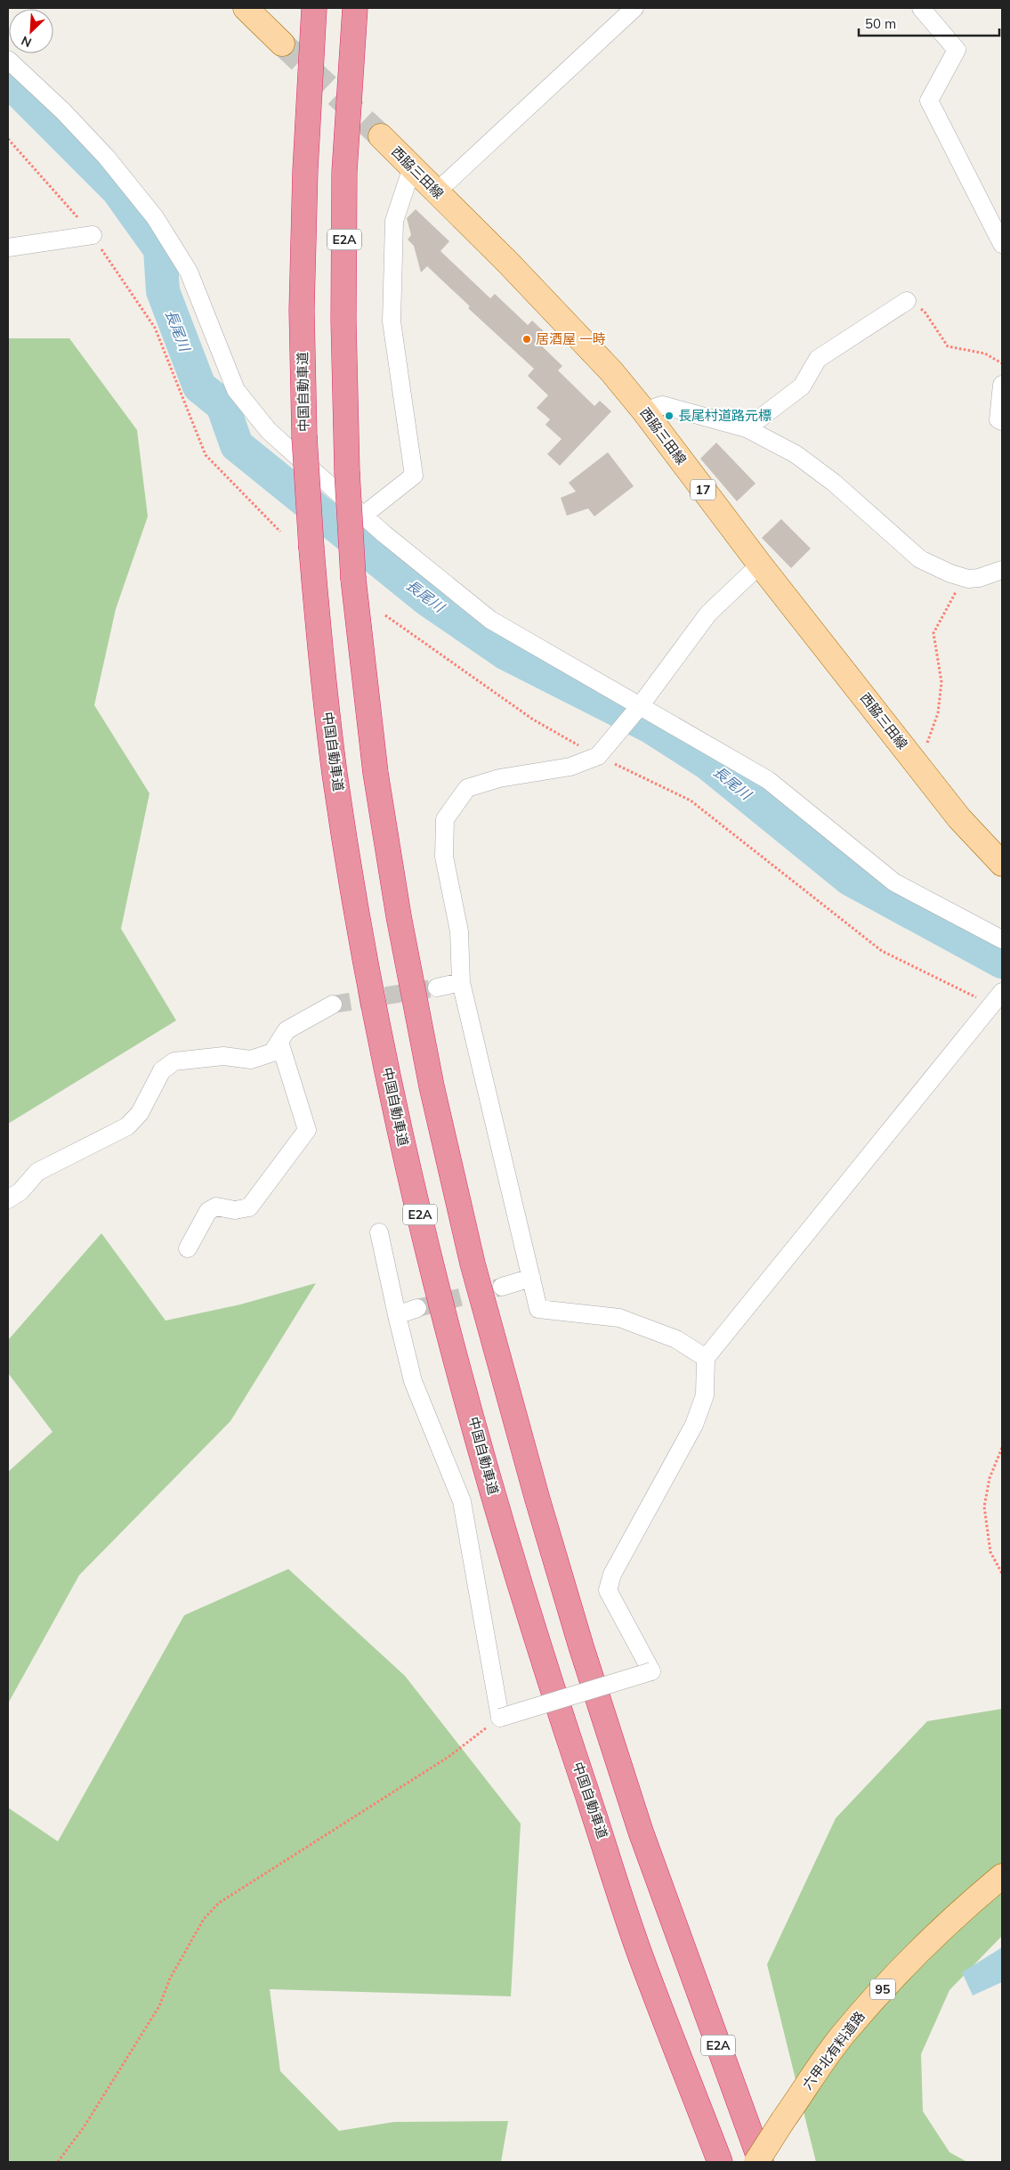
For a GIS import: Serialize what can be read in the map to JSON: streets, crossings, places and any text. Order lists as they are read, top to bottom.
{
  "streets": {
    "highway": ["E2A", "中国自動車道"],
    "main road": [
      "西脇三田線",
      "17",
      "95",
      "六甲北有料道路"
    ]
  },
  "water": ["長尾川"],
  "places": ["居酒屋 一時", "長尾村道路元標"],
  "scale_bar": "50 m",
  "north": "bottom left"
}
